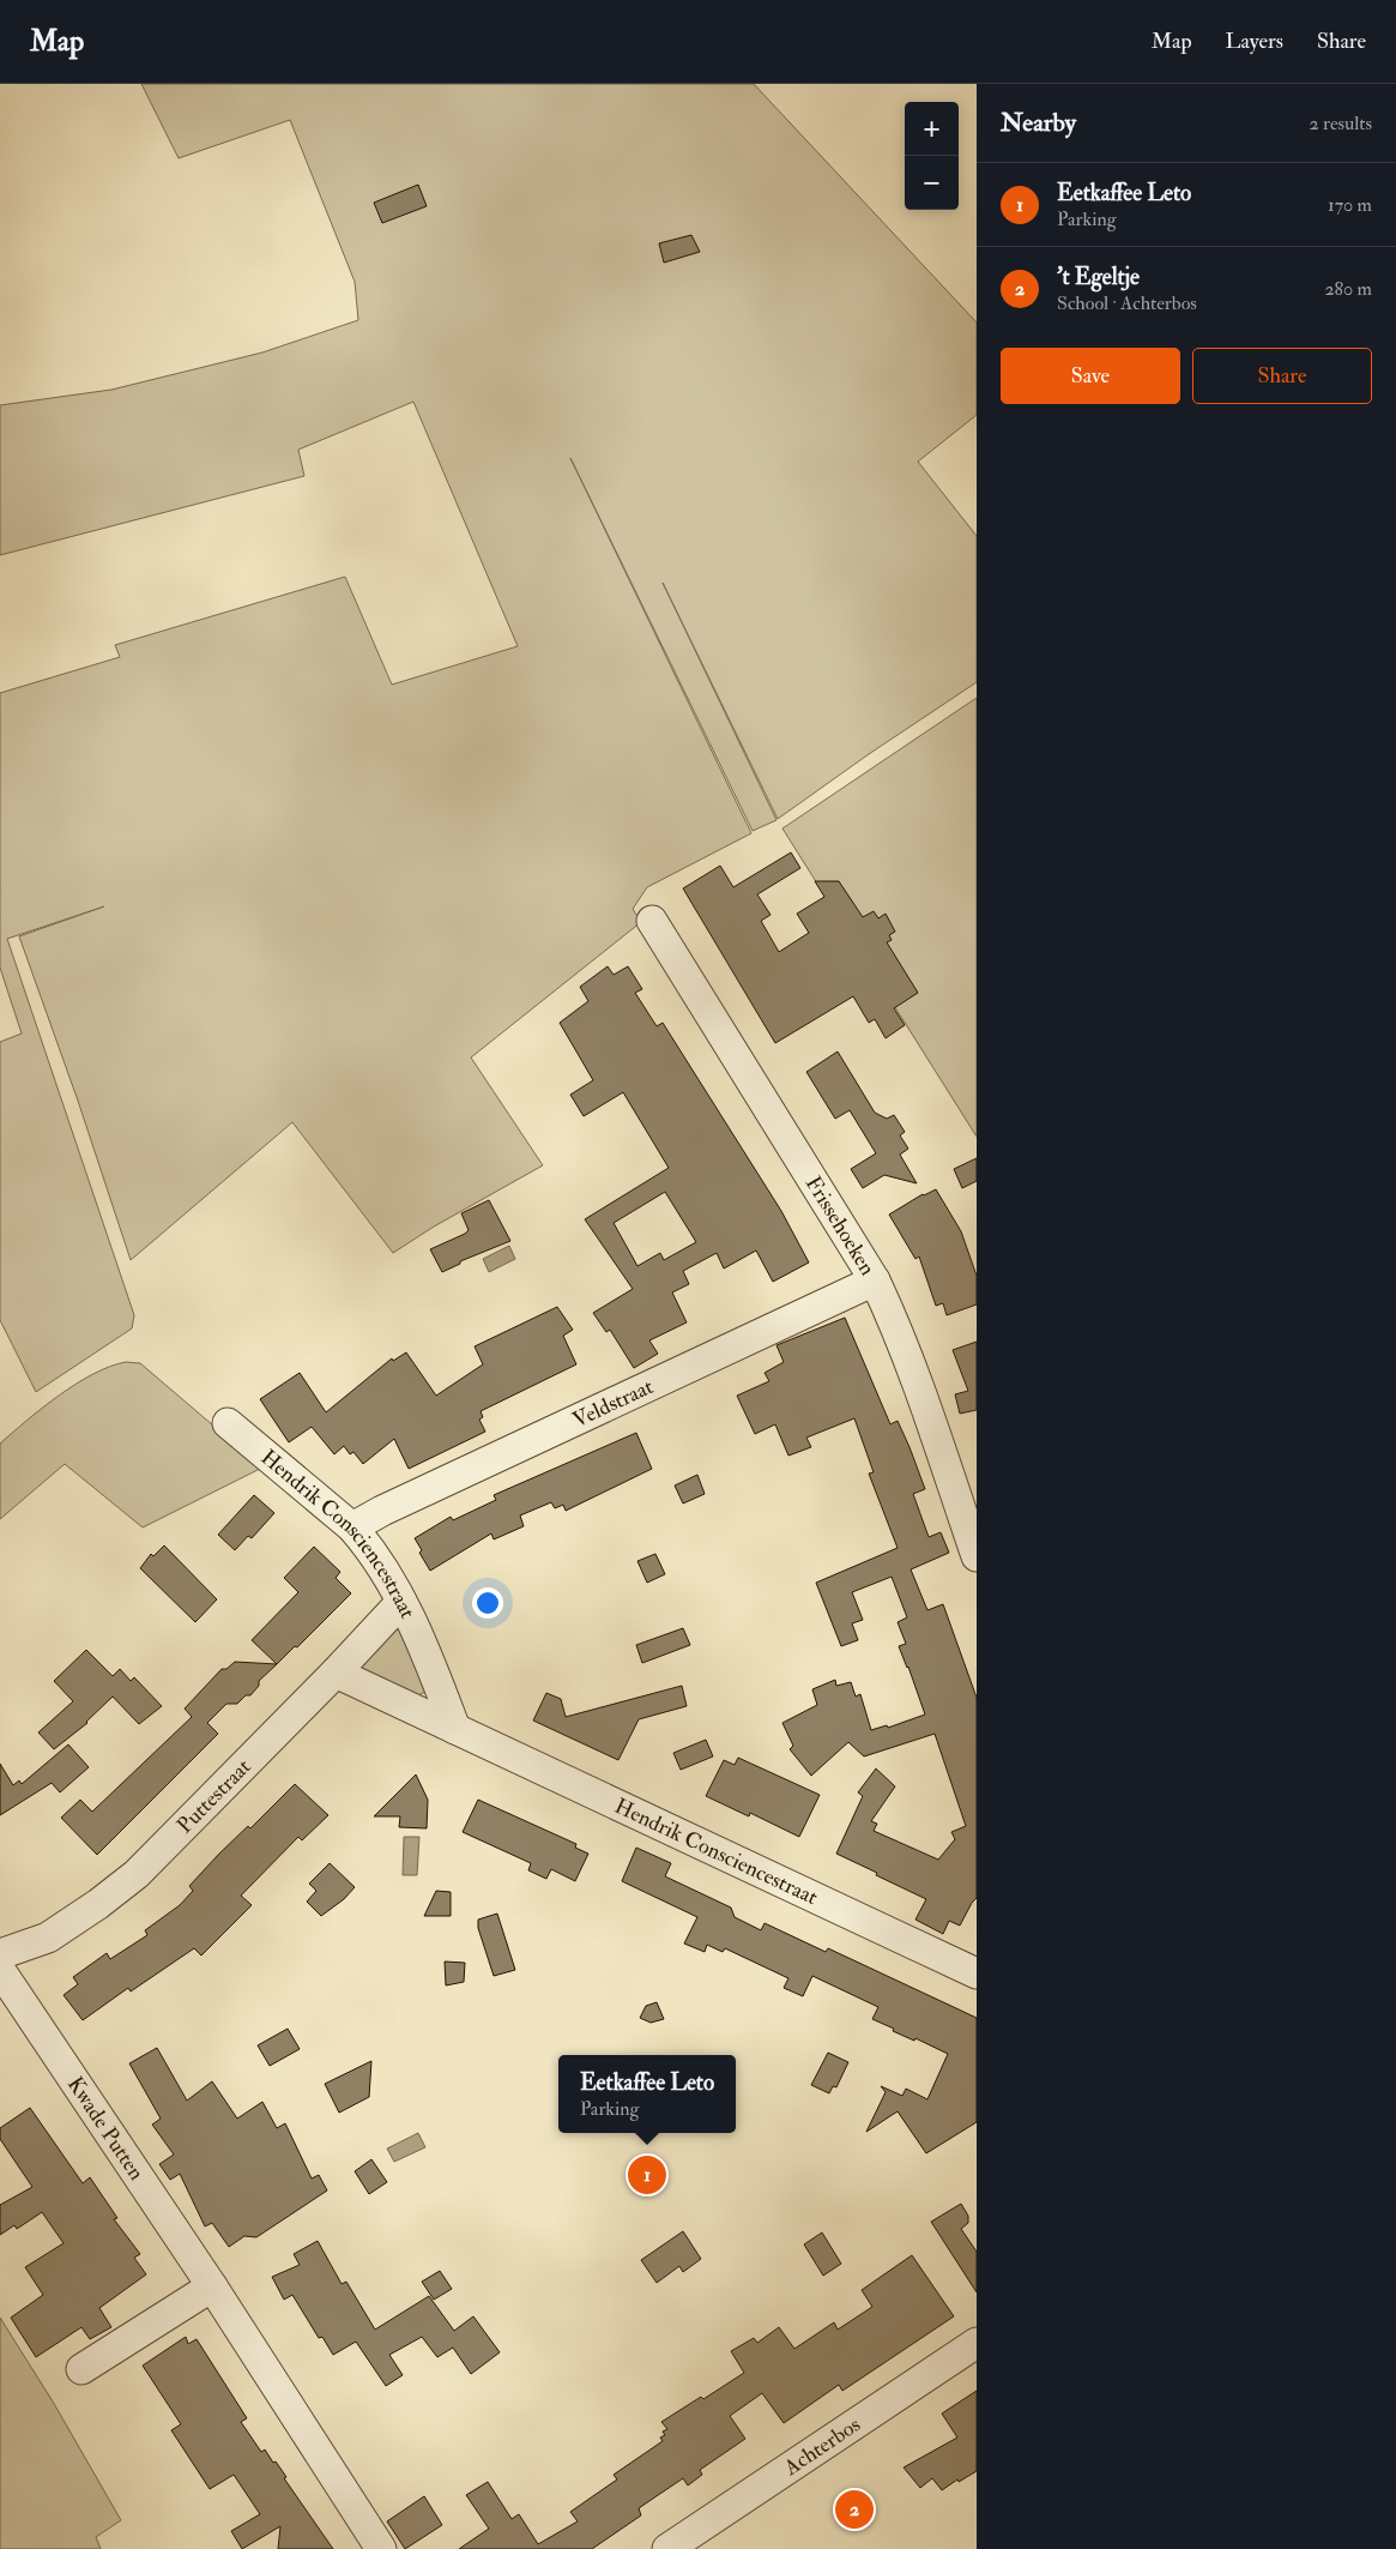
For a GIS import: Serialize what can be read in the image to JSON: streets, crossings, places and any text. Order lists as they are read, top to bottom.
{
  "streets": {
    "street": [
      "Frissehoeken",
      "Veldstraat",
      "Hendrik Consciencestraat",
      "Puttestraat",
      "Kwade Putten",
      "Achterbos"
    ]
  },
  "crossings": [
    ["Frissehoeken", "Veldstraat"],
    ["Veldstraat", "Hendrik Consciencestraat"],
    ["Hendrik Consciencestraat", "Puttestraat"]
  ],
  "page": {
    "header": "Map",
    "nav": ["Map", "Layers", "Share"],
    "heading": ["Nearby", "2 results"],
    "map_buttons": ["+", "−"],
    "list": [
      {
        "mark": "1",
        "name": "Eetkaffee Leto",
        "note": "Parking",
        "value": "170 m"
      },
      {
        "mark": "2",
        "name": "'t Egeltje",
        "note": "School · Achterbos",
        "value": "280 m"
      }
    ],
    "buttons": ["Save", "Share"],
    "popup": ["Eetkaffee Leto", "Parking"],
    "pins": ["1", "2"]
  }
}
